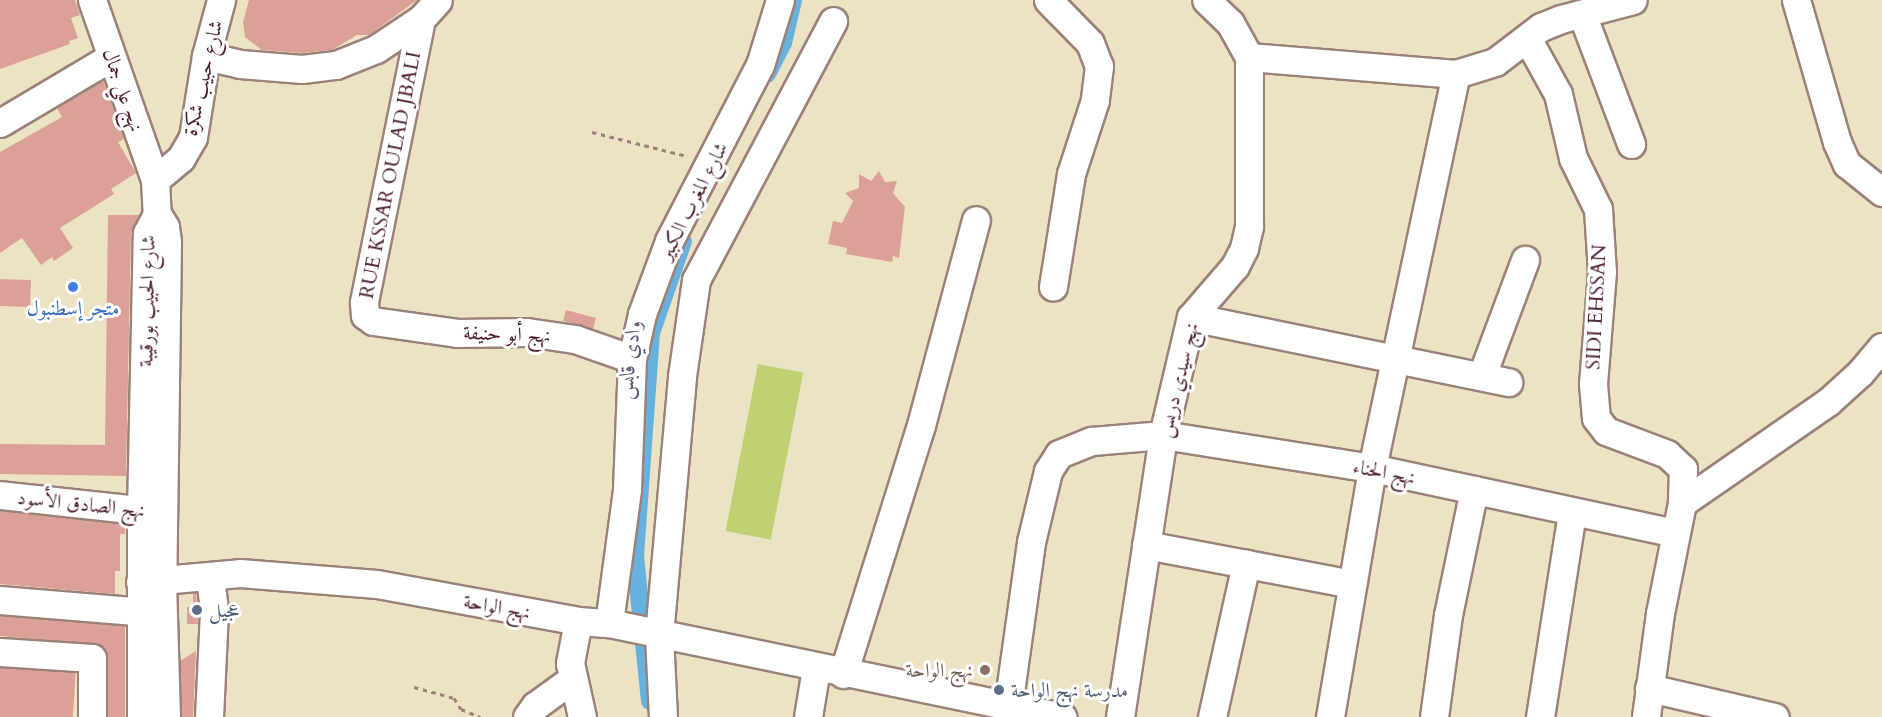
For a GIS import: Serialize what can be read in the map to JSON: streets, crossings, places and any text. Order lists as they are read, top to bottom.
{
  "streets": {
    "street": [
      "شارع حبيب شكرة",
      "نهج علي جمال",
      "RUE KSSAR OULAD JBALI",
      "شارع المغرب الكبير",
      "شارع الحبيب بورقيبة",
      "SIDI EHSSAN",
      "نهج أبو حنيفة",
      "نهج سيدي دريس",
      "نهج الحناء",
      "نهج الصادق الأسود",
      "نهج الواحة"
    ]
  },
  "crossings": [
    ["شارع حبيب شكرة", "نهج علي جمال"],
    ["نهج علي جمال", "شارع الحبيب بورقيبة"],
    ["RUE KSSAR OULAD JBALI", "نهج أبو حنيفة"],
    ["شارع المغرب الكبير", "نهج أبو حنيفة"],
    ["شارع المغرب الكبير", "نهج الواحة"],
    ["شارع الحبيب بورقيبة", "نهج الصادق الأسود"],
    ["شارع الحبيب بورقيبة", "نهج الواحة"],
    ["SIDI EHSSAN", "نهج الحناء"],
    ["نهج سيدي دريس", "نهج الحناء"],
    ["نهج الحناء", "نهج الواحة"]
  ],
  "water": ["وادي قابس"],
  "places": [
    "متجر إسطنبول",
    "عجيل",
    "نهج الواحة",
    "مدرسة نهج الواحة"
  ]
}
